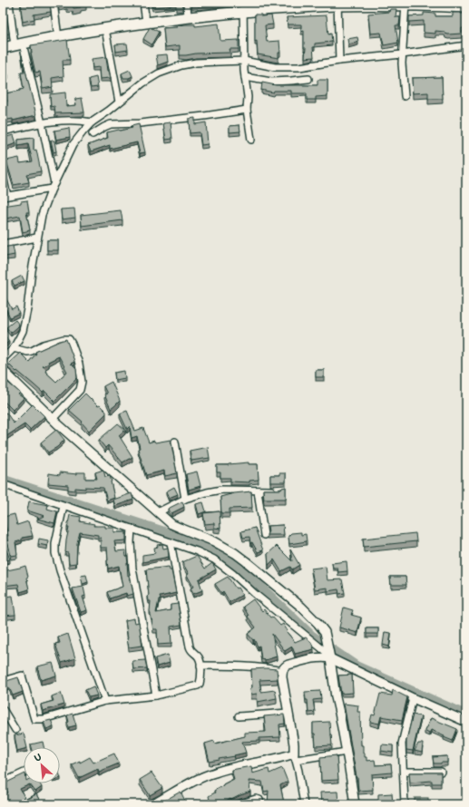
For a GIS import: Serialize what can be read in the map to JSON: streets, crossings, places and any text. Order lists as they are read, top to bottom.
{
  "north": "top left"
}
